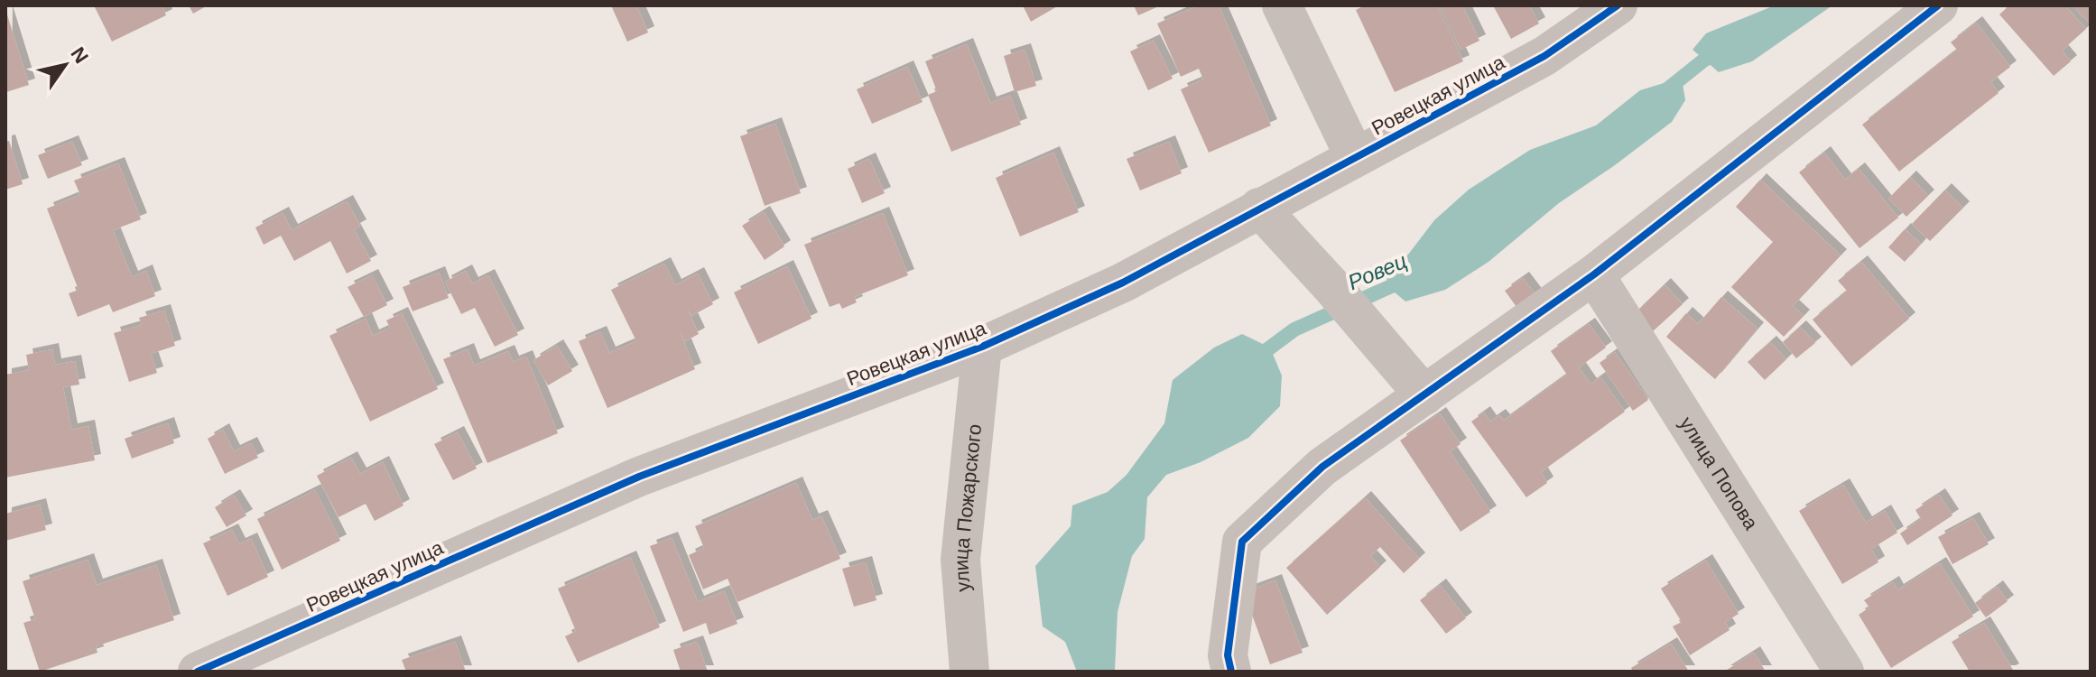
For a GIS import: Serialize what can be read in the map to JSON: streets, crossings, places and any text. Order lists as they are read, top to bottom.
{
  "streets": {
    "street": ["Ровецкая улица", "улица Попова", "улица Пожарского"]
  },
  "crossings": [
    ["Ровецкая улица", "улица Пожарского"]
  ],
  "water": ["Ровец"],
  "north": "top right"
}
